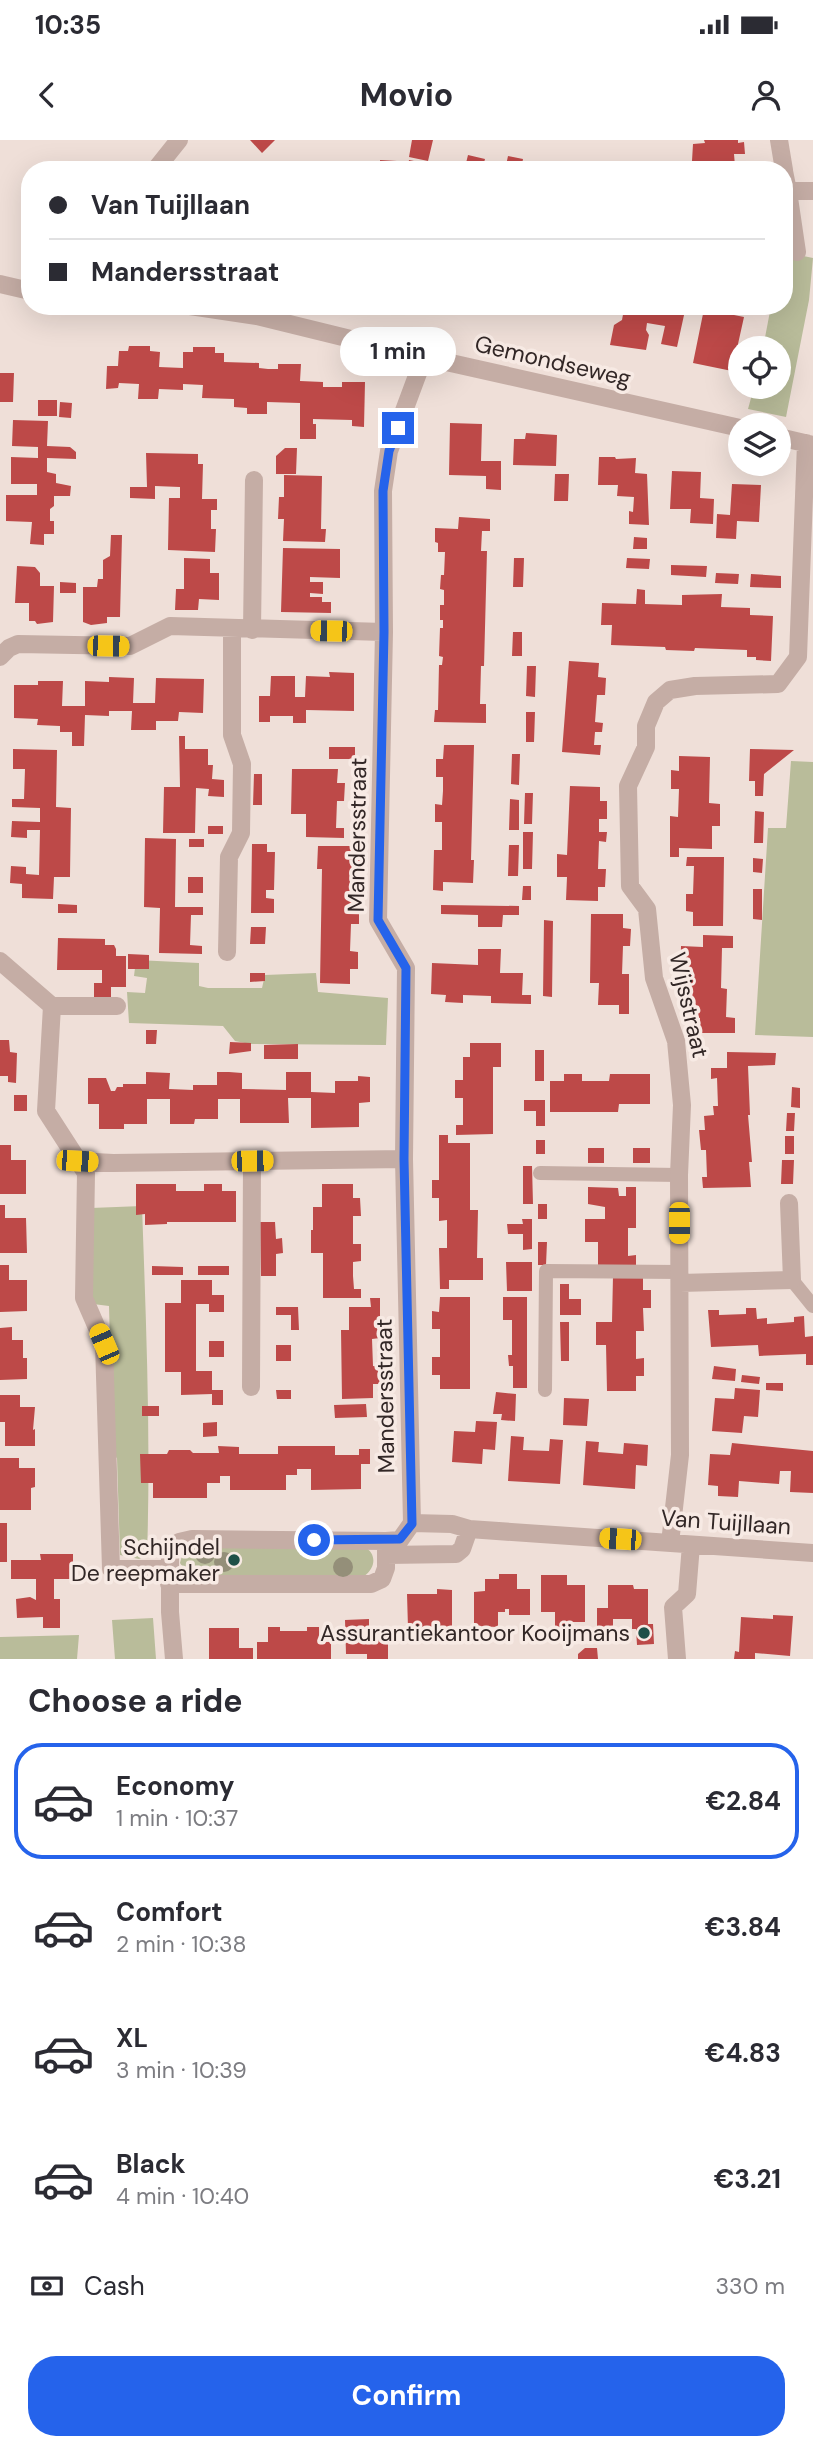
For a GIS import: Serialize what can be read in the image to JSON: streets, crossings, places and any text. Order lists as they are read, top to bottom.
{
  "streets": {
    "street": [
      "Gemondseweg",
      "Mandersstraat",
      "Wijsstraat",
      "Van Tuijllaan"
    ]
  },
  "crossings": [
    ["Gemondseweg", "Mandersstraat"],
    ["Mandersstraat", "Van Tuijllaan"],
    ["Wijsstraat", "Van Tuijllaan"]
  ],
  "places": ["Schijndel De reepmaker", "Assurantiekantoor Kooijmans"],
  "page": {
    "status": "10:35",
    "header": "Movio",
    "banner": ["Van Tuijllaan", "Mandersstraat"],
    "bubble": "1 min",
    "heading": "Choose a ride",
    "list": [
      {
        "name": "Economy",
        "note": "1 min · 10:37",
        "value": "€2.84"
      },
      {
        "name": "Comfort",
        "note": "2 min · 10:38",
        "value": "€3.84"
      },
      {
        "name": "XL",
        "note": "3 min · 10:39",
        "value": "€4.83"
      },
      {
        "name": "Black",
        "note": "4 min · 10:40",
        "value": "€3.21"
      }
    ],
    "pay": ["Cash", "330 m"],
    "buttons": "Confirm"
  }
}
